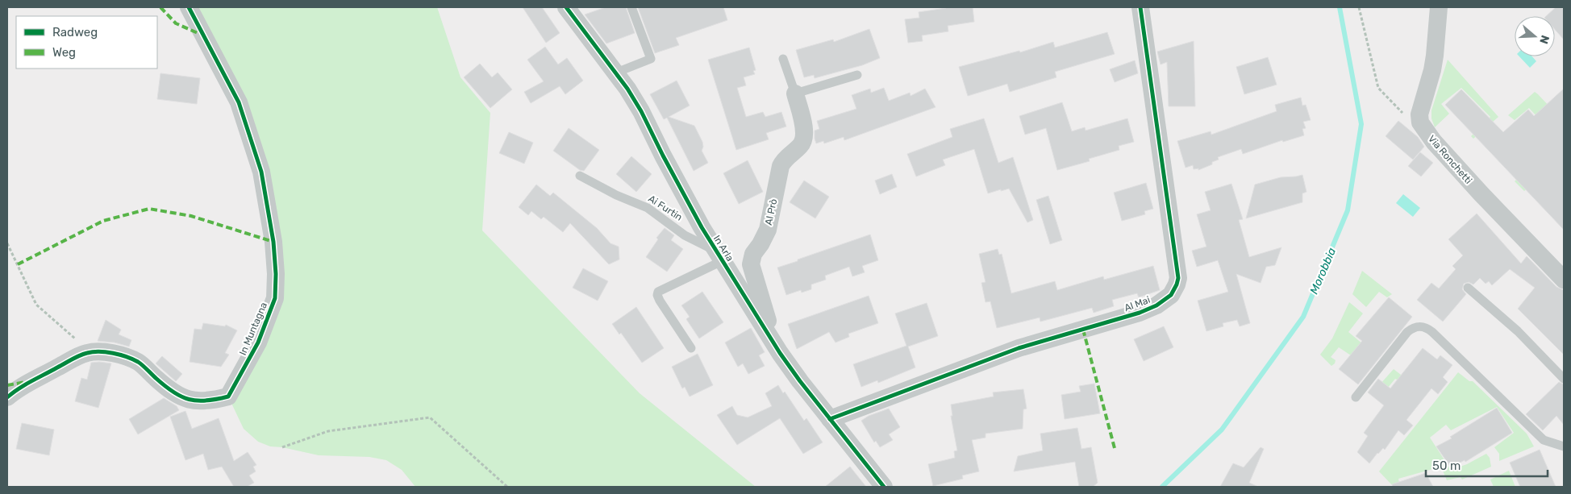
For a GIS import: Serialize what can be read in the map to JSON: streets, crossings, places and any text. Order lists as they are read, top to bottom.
{
  "streets": {
    "street": [
      "Via Ronchetti",
      "Al Prò",
      "In Arla",
      "Al Mai",
      "In Muntagna"
    ],
    "lane": ["Ai Furtin"]
  },
  "crossings": [
    ["Ai Furtin", "In Arla"],
    ["Al Prò", "In Arla"],
    ["In Arla", "Al Mai"]
  ],
  "water": ["Morobbia"],
  "legend": ["Radweg", "Weg"],
  "scale_bar": "50 m",
  "north": "right"
}
